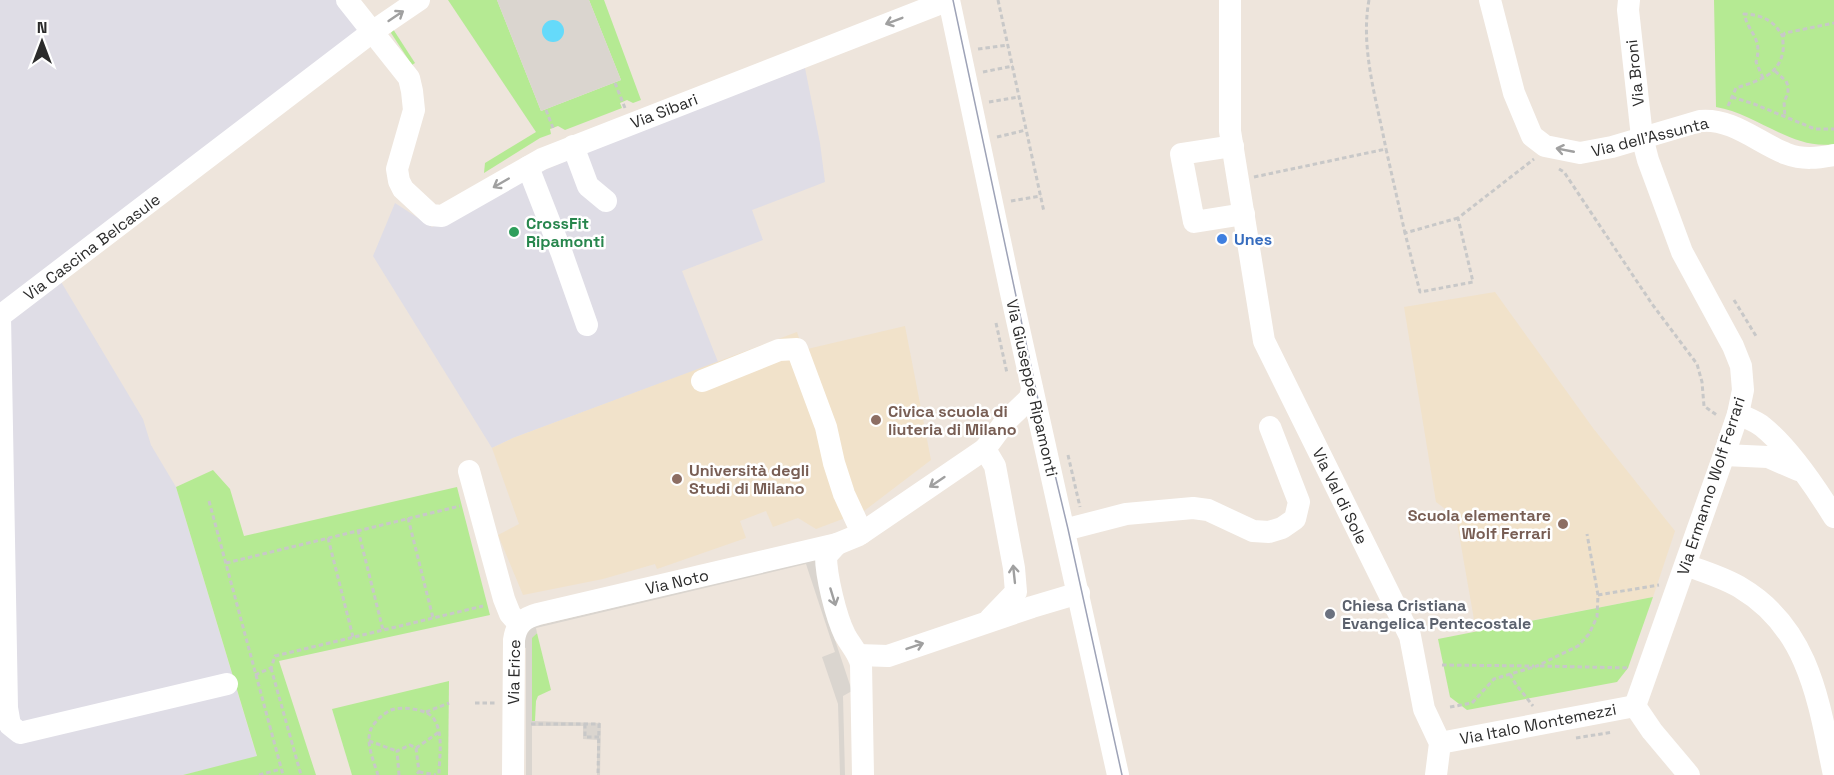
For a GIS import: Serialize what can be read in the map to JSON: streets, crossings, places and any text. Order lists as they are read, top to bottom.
{
  "streets": {
    "street": [
      "Via Broni",
      "Via Sibari",
      "Via dell'Assunta",
      "Via Cascina Belcasule",
      "Via Giuseppe Ripamonti",
      "Via Ermanno Wolf Ferrari",
      "Via Val di Sole",
      "Via Noto",
      "Via Erice",
      "Via Italo Montemezzi"
    ]
  },
  "crossings": [
    ["Via Broni", "Via dell'Assunta"],
    ["Via Broni", "Via Ermanno Wolf Ferrari"],
    ["Via Sibari", "Via Cascina Belcasule"],
    ["Via Sibari", "Via Giuseppe Ripamonti"],
    ["Via dell'Assunta", "Via Ermanno Wolf Ferrari"],
    ["Via Giuseppe Ripamonti", "Via Noto"],
    ["Via Ermanno Wolf Ferrari", "Via Italo Montemezzi"],
    ["Via Val di Sole", "Via Italo Montemezzi"],
    ["Via Noto", "Via Erice"]
  ],
  "places": [
    "CrossFit Ripamonti",
    "Unes",
    "Civica scuola di liuteria di Milano",
    "Università degli Studi di Milano",
    "Scuola elementare Wolf Ferrari",
    "Chiesa Cristiana Evangelica Pentecostale"
  ],
  "north": "top"
}
